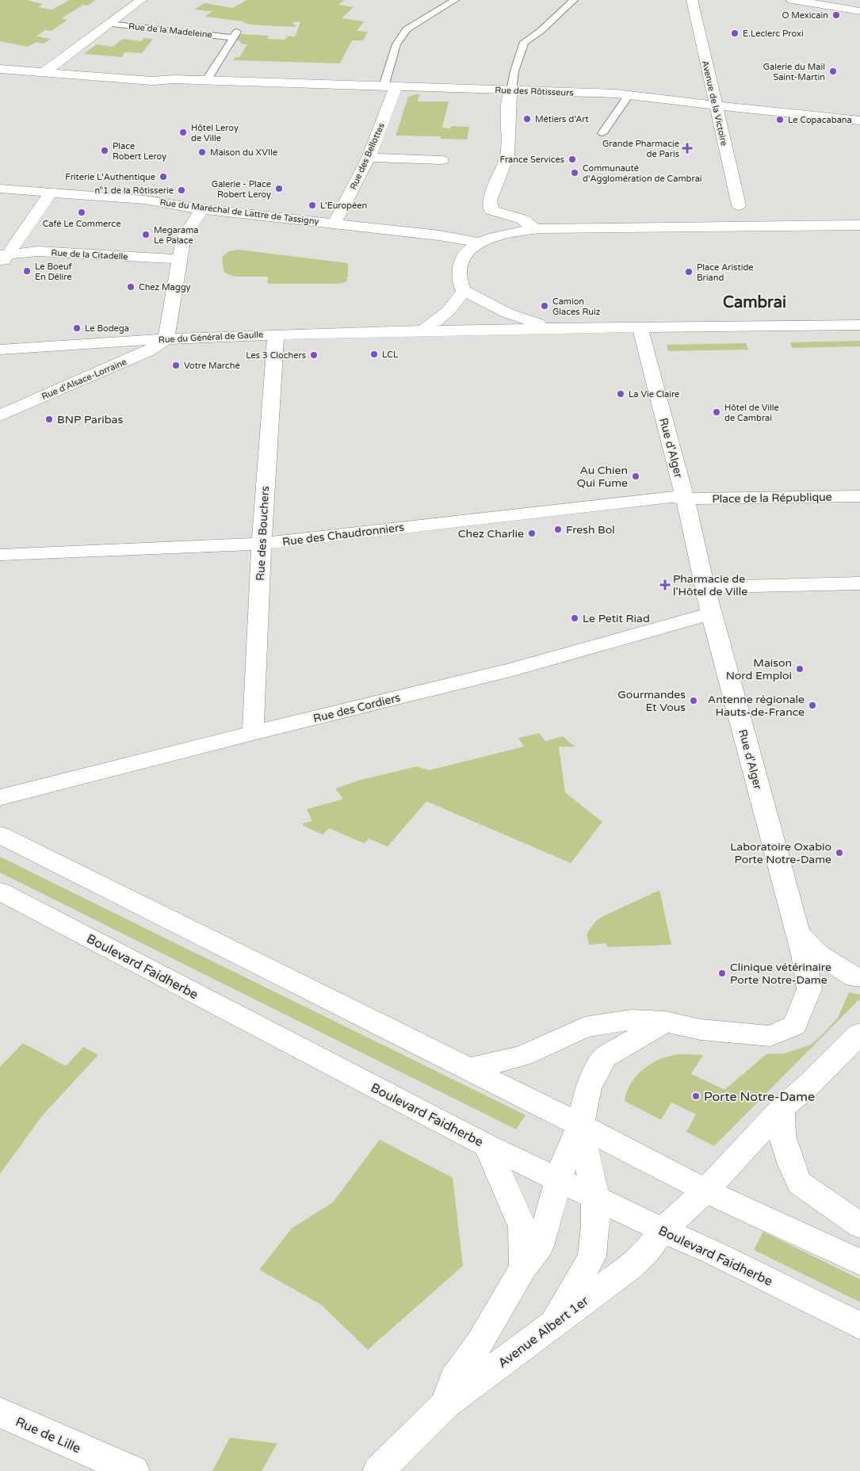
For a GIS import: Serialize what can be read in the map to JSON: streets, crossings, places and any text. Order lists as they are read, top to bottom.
{
  "streets": {
    "street": [
      "Rue des Rôtisseurs",
      "Avenue de la Victoire",
      "Rue des Bellottes",
      "Rue du Maréchal de Lattre de Tassigny",
      "Rue de la Citadelle",
      "Rue du Général de Gaulle",
      "Rue d'Alsace-Lorraine",
      "Rue d'Alger",
      "Place de la République",
      "Rue des Bouchers",
      "Rue des Chaudronniers",
      "Rue des Cordiers",
      "Boulevard Faidherbe",
      "Avenue Albert 1er",
      "Rue de Lille"
    ],
    "lane": ["Rue de la Madeleine"]
  },
  "crossings": [
    ["Rue de la Madeleine", "Rue des Rôtisseurs"],
    ["Rue des Rôtisseurs", "Avenue de la Victoire"],
    ["Rue des Rôtisseurs", "Rue des Bellottes"],
    ["Rue des Bellottes", "Rue du Maréchal de Lattre de Tassigny"],
    ["Rue du Général de Gaulle", "Rue d'Alsace-Lorraine"],
    ["Rue du Général de Gaulle", "Rue des Bouchers"],
    ["Rue d'Alger", "Place de la République"],
    ["Rue d'Alger", "Rue des Chaudronniers"],
    ["Rue d'Alger", "Rue des Cordiers"],
    ["Place de la République", "Rue des Chaudronniers"],
    ["Rue des Bouchers", "Rue des Chaudronniers"],
    ["Rue des Bouchers", "Rue des Cordiers"],
    ["Boulevard Faidherbe", "Avenue Albert 1er"]
  ],
  "districts": ["Cambrai"],
  "places": {
    "other": [
      "O Mexicain",
      "E.Leclerc Proxi",
      "Galerie du Mail Saint-Martin",
      "Métiers d’Art",
      "Le Copacabana",
      "Hôtel Leroy de Ville",
      "Place Robert Leroy",
      "Maison du XVIIe",
      "France Services",
      "Communauté d'Agglomération de Cambrai",
      "Friterie L'Authentique",
      "Galerie - Place Robert Leroy",
      "n°1 de la Rôtisserie",
      "L'Européen",
      "Café Le Commerce",
      "Megarama Le Palace",
      "Le Boeuf En Délire",
      "Place Aristide Briand",
      "Chez Maggy",
      "Camion Glaces Ruiz",
      "Le Bodega",
      "LCL",
      "Les 3 Clochers",
      "Votre Marché",
      "La Vie Claire",
      "Hôtel de Ville de Cambrai",
      "BNP Paribas",
      "Au Chien Qui Fume",
      "Fresh Bol",
      "Chez Charlie",
      "Le Petit Riad",
      "Maison Nord Emploi",
      "Gourmandes Et Vous",
      "Antenne régionale Hauts-de-France",
      "Laboratoire Oxabio Porte Notre-Dame",
      "Clinique vétérinaire Porte Notre-Dame",
      "Porte Notre-Dame"
    ],
    "health": ["Grande Pharmacie de Paris", "Pharmacie de l'Hôtel de Ville"]
  }
}
